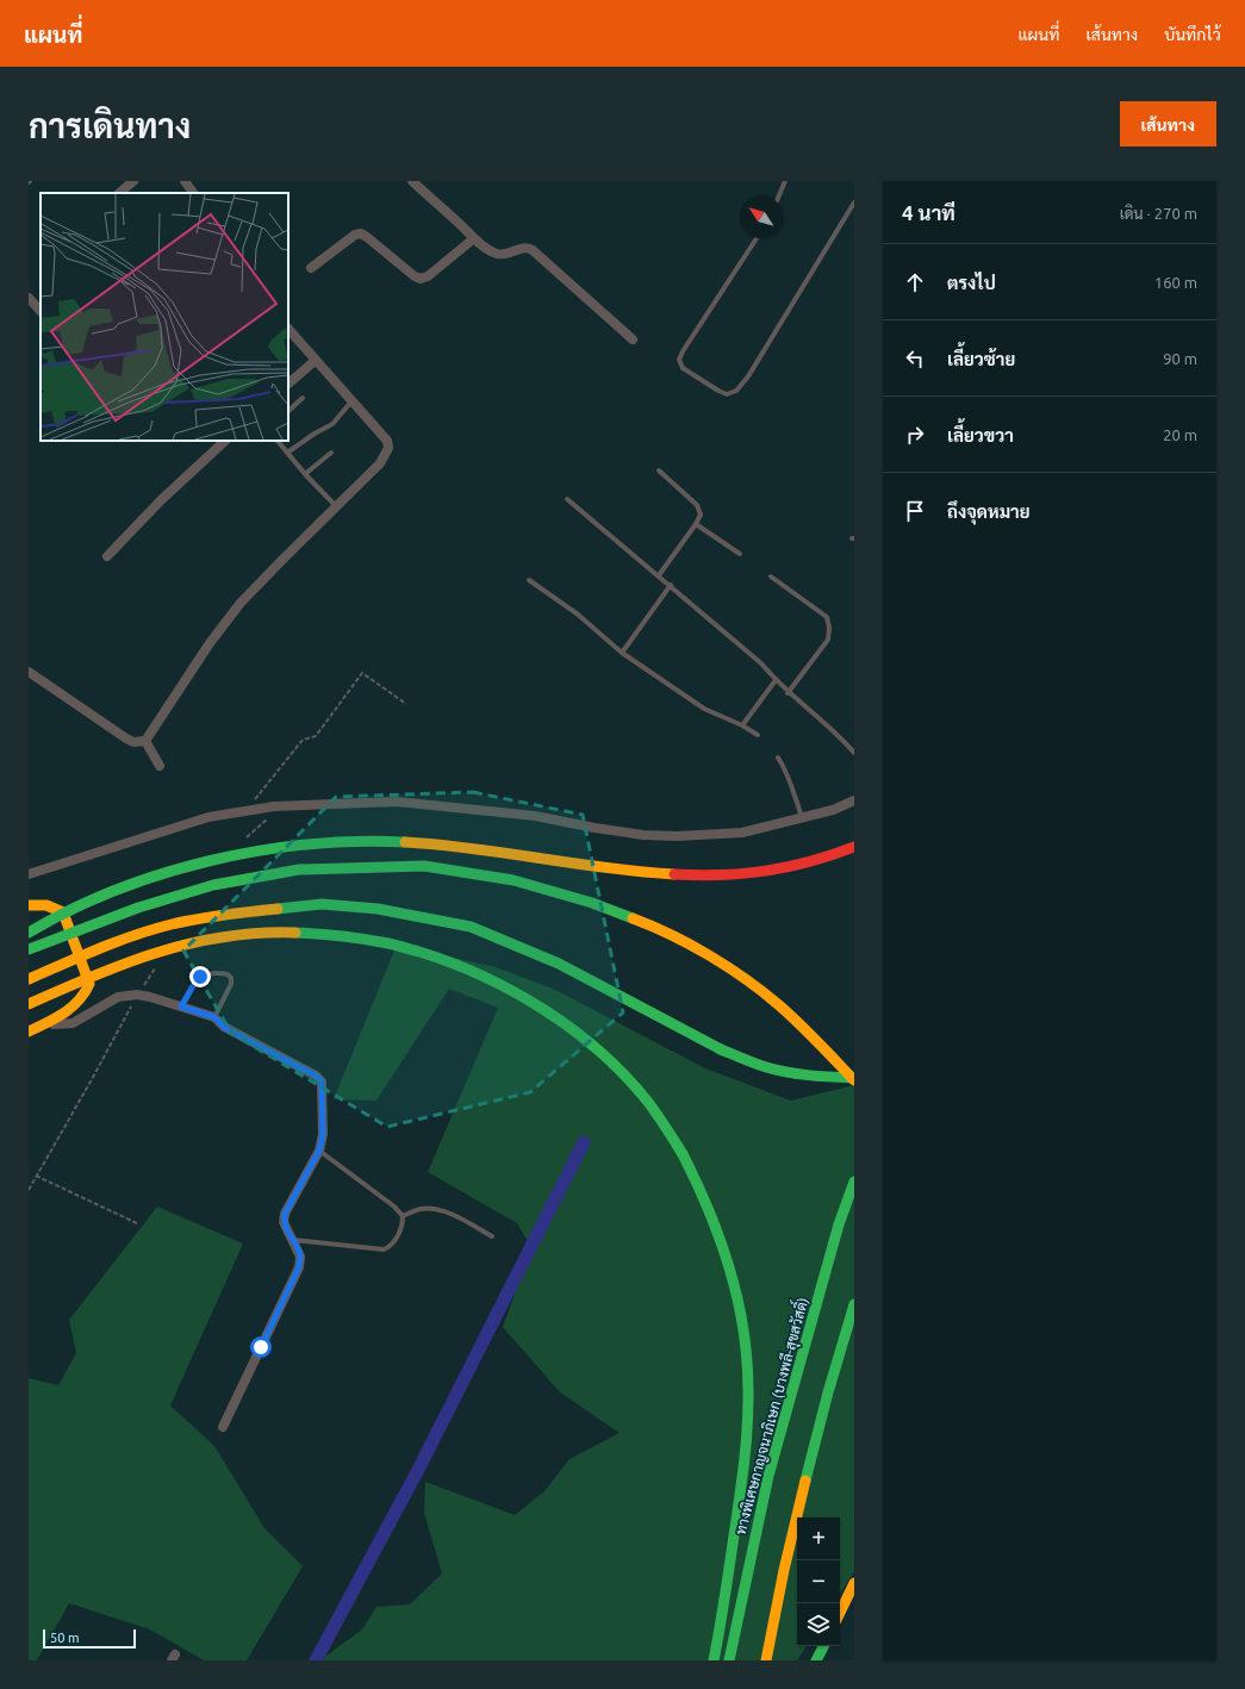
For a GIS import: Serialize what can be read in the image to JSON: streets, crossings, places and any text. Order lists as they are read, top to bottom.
{
  "streets": {
    "highway": ["ทางพิเศษกาญจนาภิเษก (บางพลี-สุขสวัสดิ์)"]
  },
  "scale_bar": "50 m",
  "north": "top left",
  "page": {
    "header": "แผนที่",
    "nav": ["แผนที่", "เส้นทาง", "บันทึกไว้"],
    "buttons": "เส้นทาง",
    "title": "การเดินทาง",
    "heading": ["4 นาที", "เดิน · 270 m"],
    "list": [
      ["ตรงไป", "160 m"],
      ["เลี้ยวซ้าย", "90 m"],
      ["เลี้ยวขวา", "20 m"],
      "ถึงจุดหมาย"
    ],
    "map_buttons": ["+", "−"],
    "scale": "50 m"
  }
}
